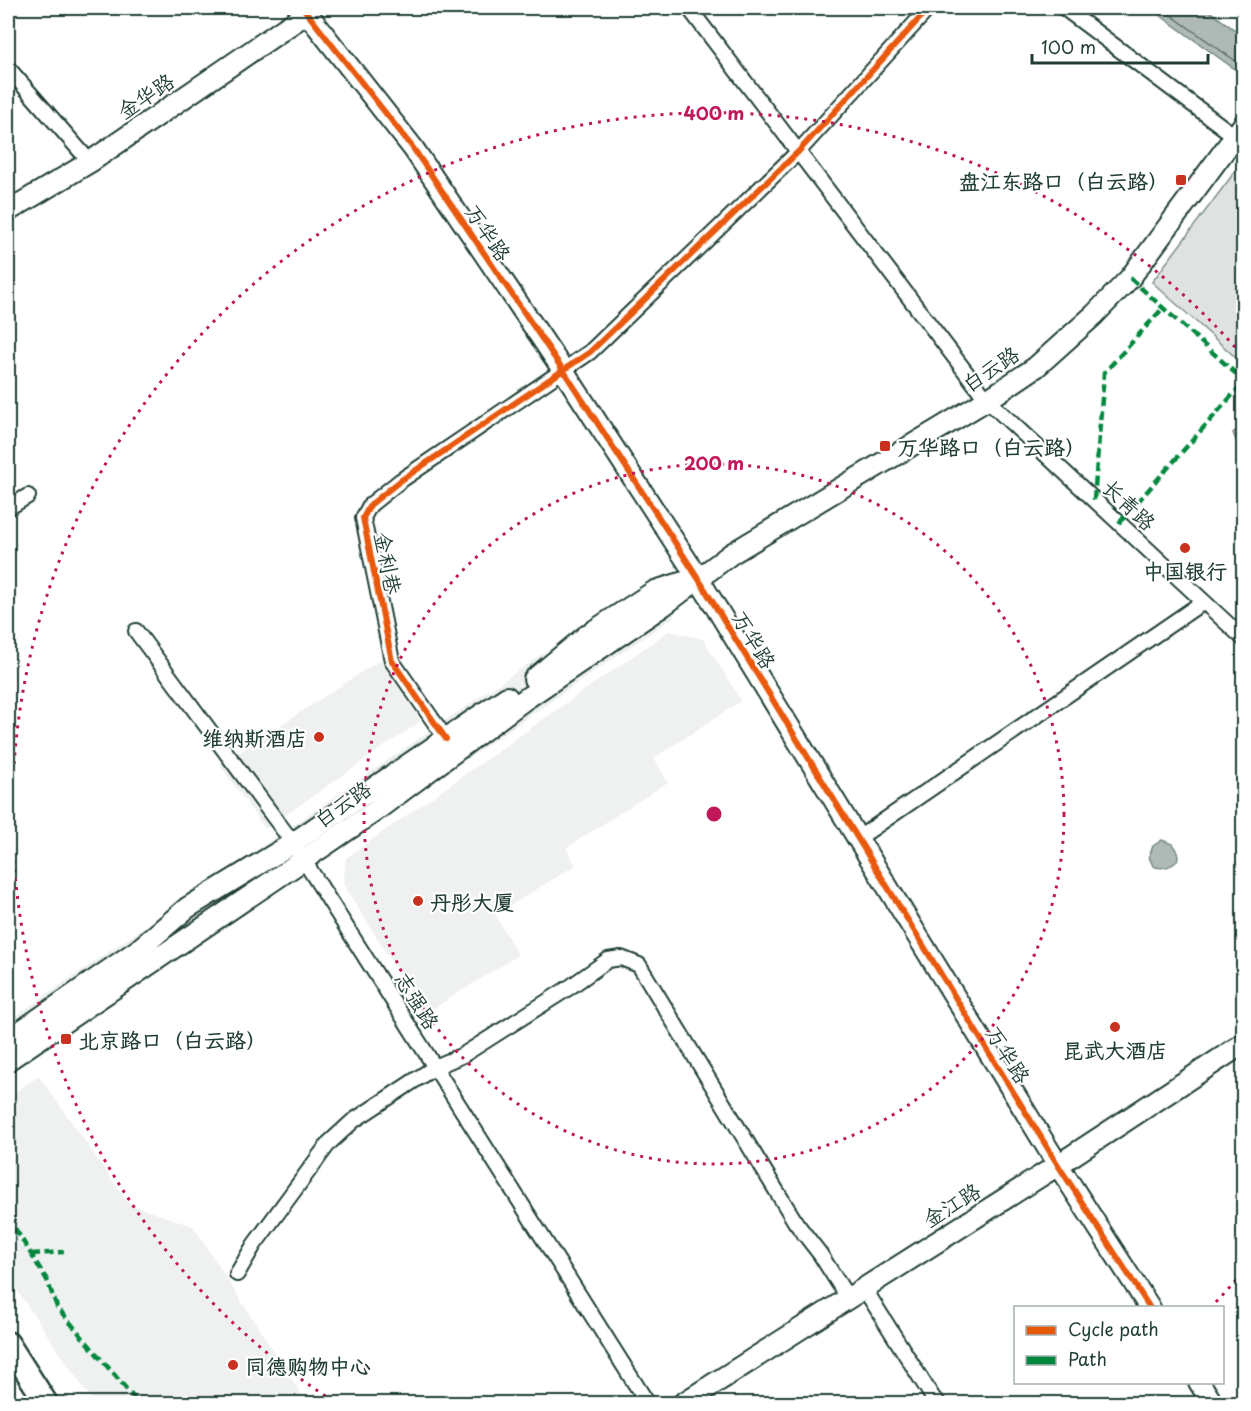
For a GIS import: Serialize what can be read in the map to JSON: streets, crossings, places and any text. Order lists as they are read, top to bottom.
{
  "streets": {
    "street": [
      "金华路",
      "万华路",
      "白云路",
      "长青路",
      "金利巷",
      "志强路",
      "金江路"
    ]
  },
  "crossings": [
    ["金华路", "万华路"],
    ["万华路", "白云路"],
    ["万华路", "金利巷"],
    ["万华路", "金江路"],
    ["白云路", "长青路"],
    ["白云路", "金利巷"],
    ["白云路", "志强路"]
  ],
  "places": {
    "transit": ["盘江东路口（白云路）", "万华路口（白云路）", "北京路口（白云路）"],
    "other": [
      "中国银行",
      "维纳斯酒店",
      "丹彤大厦",
      "昆武大酒店",
      "同德购物中心"
    ]
  },
  "legend": ["Cycle path", "Path"],
  "scale_bar": "100 m",
  "rings": ["400 m", "200 m"]
}
